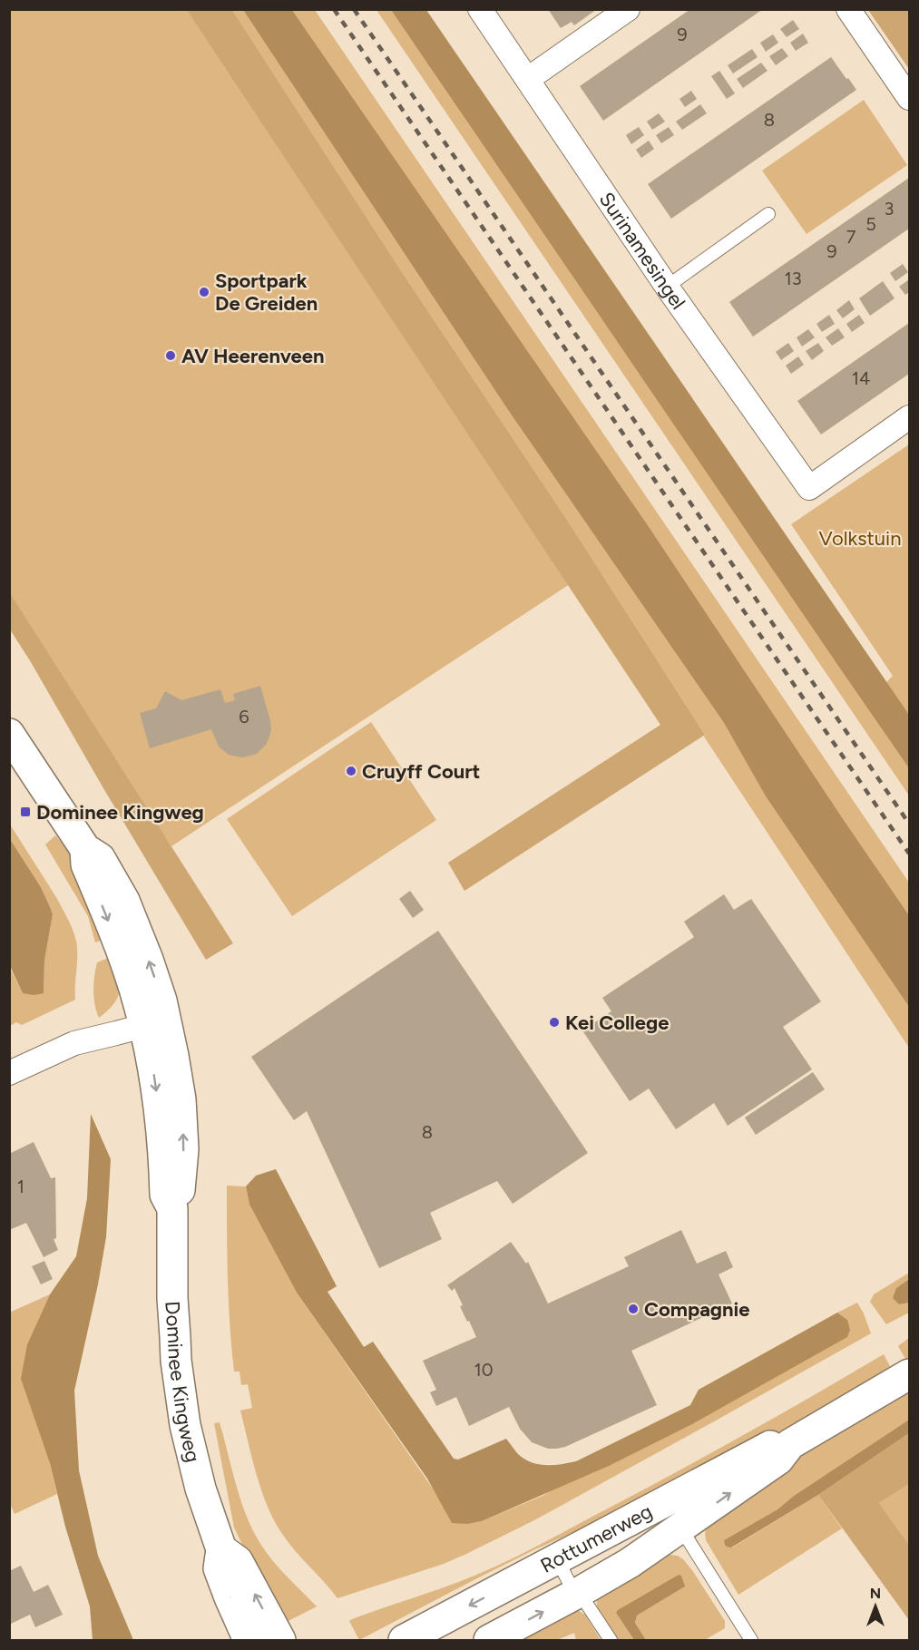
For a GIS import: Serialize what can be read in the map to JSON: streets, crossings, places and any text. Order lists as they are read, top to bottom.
{
  "streets": {
    "main road": ["Dominee Kingweg", "Rottumerweg"],
    "street": ["Surinamesingel"]
  },
  "parks": ["Volkstuin"],
  "places": {
    "other": [
      "Sportpark De Greiden",
      "AV Heerenveen",
      "Cruyff Court",
      "Kei College",
      "Compagnie"
    ],
    "transit": ["Dominee Kingweg"]
  },
  "house_numbers": [
    "9",
    "8",
    "3",
    "5",
    "7",
    "9",
    "13",
    "14",
    "6",
    "8",
    "1",
    "10"
  ],
  "north": "top"
}
